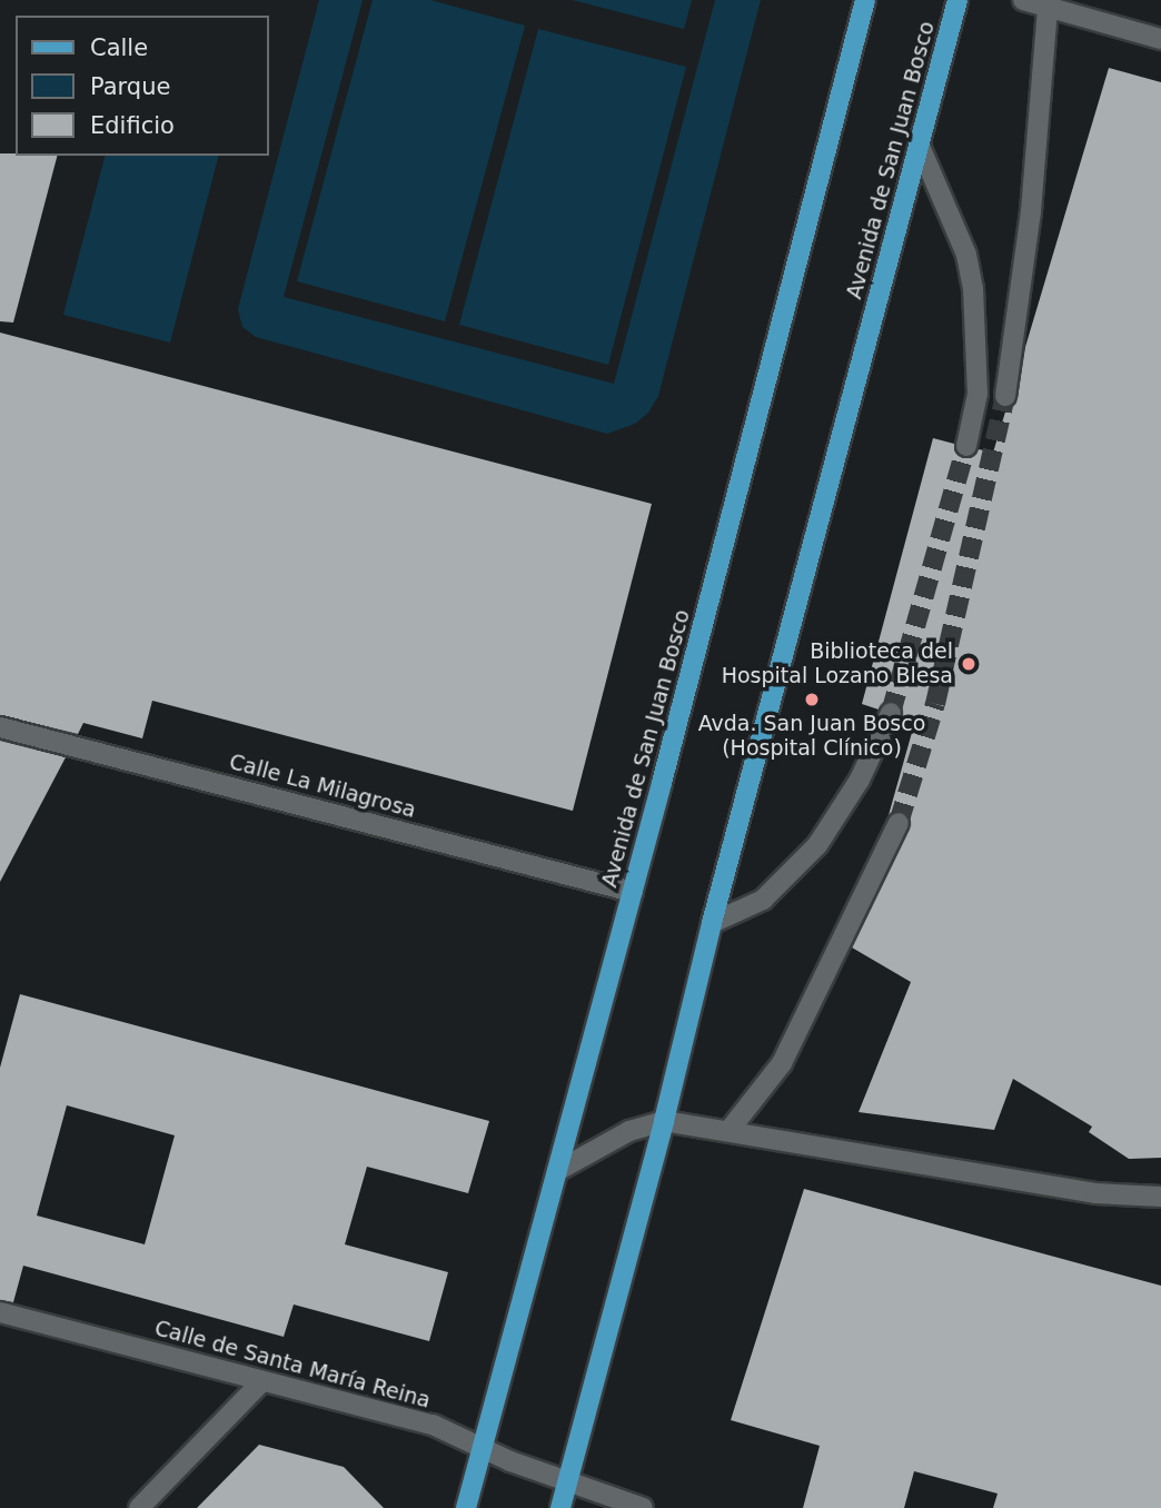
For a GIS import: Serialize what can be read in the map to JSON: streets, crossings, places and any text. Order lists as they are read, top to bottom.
{
  "streets": {
    "main road": ["Avenida de San Juan Bosco"],
    "street": ["Calle La Milagrosa", "Calle de Santa María Reina"]
  },
  "crossings": [
    ["Avenida de San Juan Bosco", "Calle La Milagrosa"],
    ["Avenida de San Juan Bosco", "Calle de Santa María Reina"]
  ],
  "places": ["Biblioteca del Hospital Lozano Blesa", "Avda. San Juan Bosco (Hospital Clínico)"],
  "legend": ["Calle", "Parque", "Edificio"]
}
